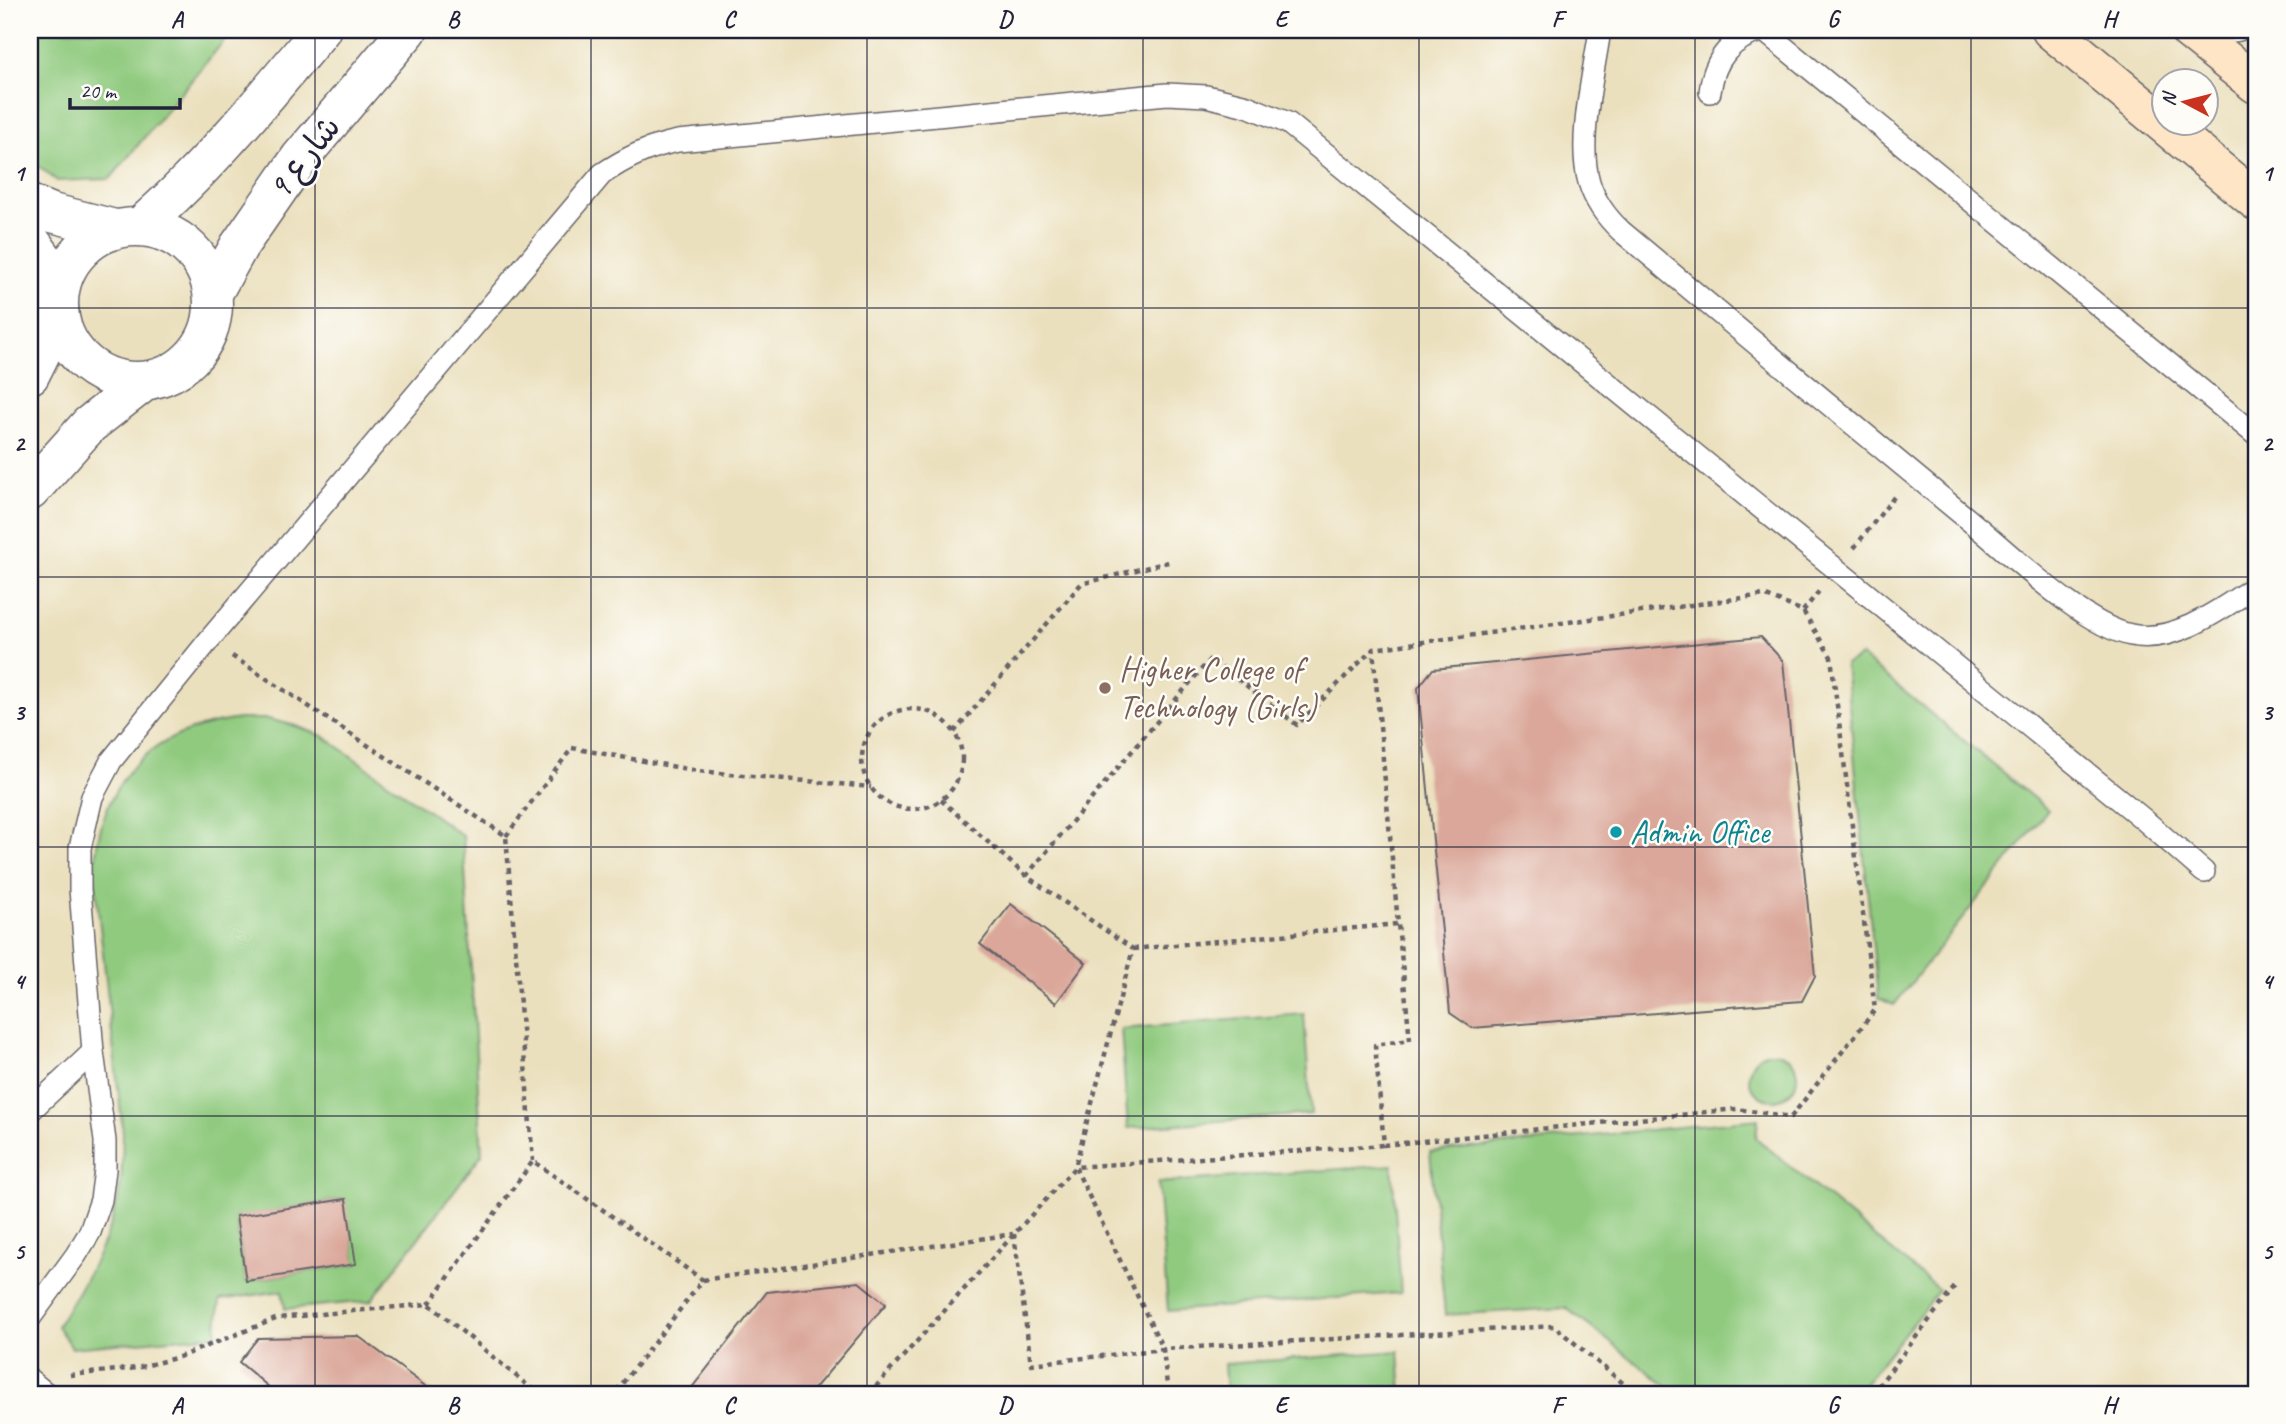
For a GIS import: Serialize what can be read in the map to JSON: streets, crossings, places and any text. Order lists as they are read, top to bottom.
{
  "streets": {
    "street": ["شارع 9"]
  },
  "places": ["Higher College of Technology (Girls)", "Admin Office"],
  "scale_bar": "20 m",
  "north": "left",
  "grid": {
    "columns": [
      "A",
      "B",
      "C",
      "D",
      "E",
      "F",
      "G",
      "H"
    ],
    "rows": [
      "1",
      "2",
      "3",
      "4",
      "5"
    ]
  }
}
